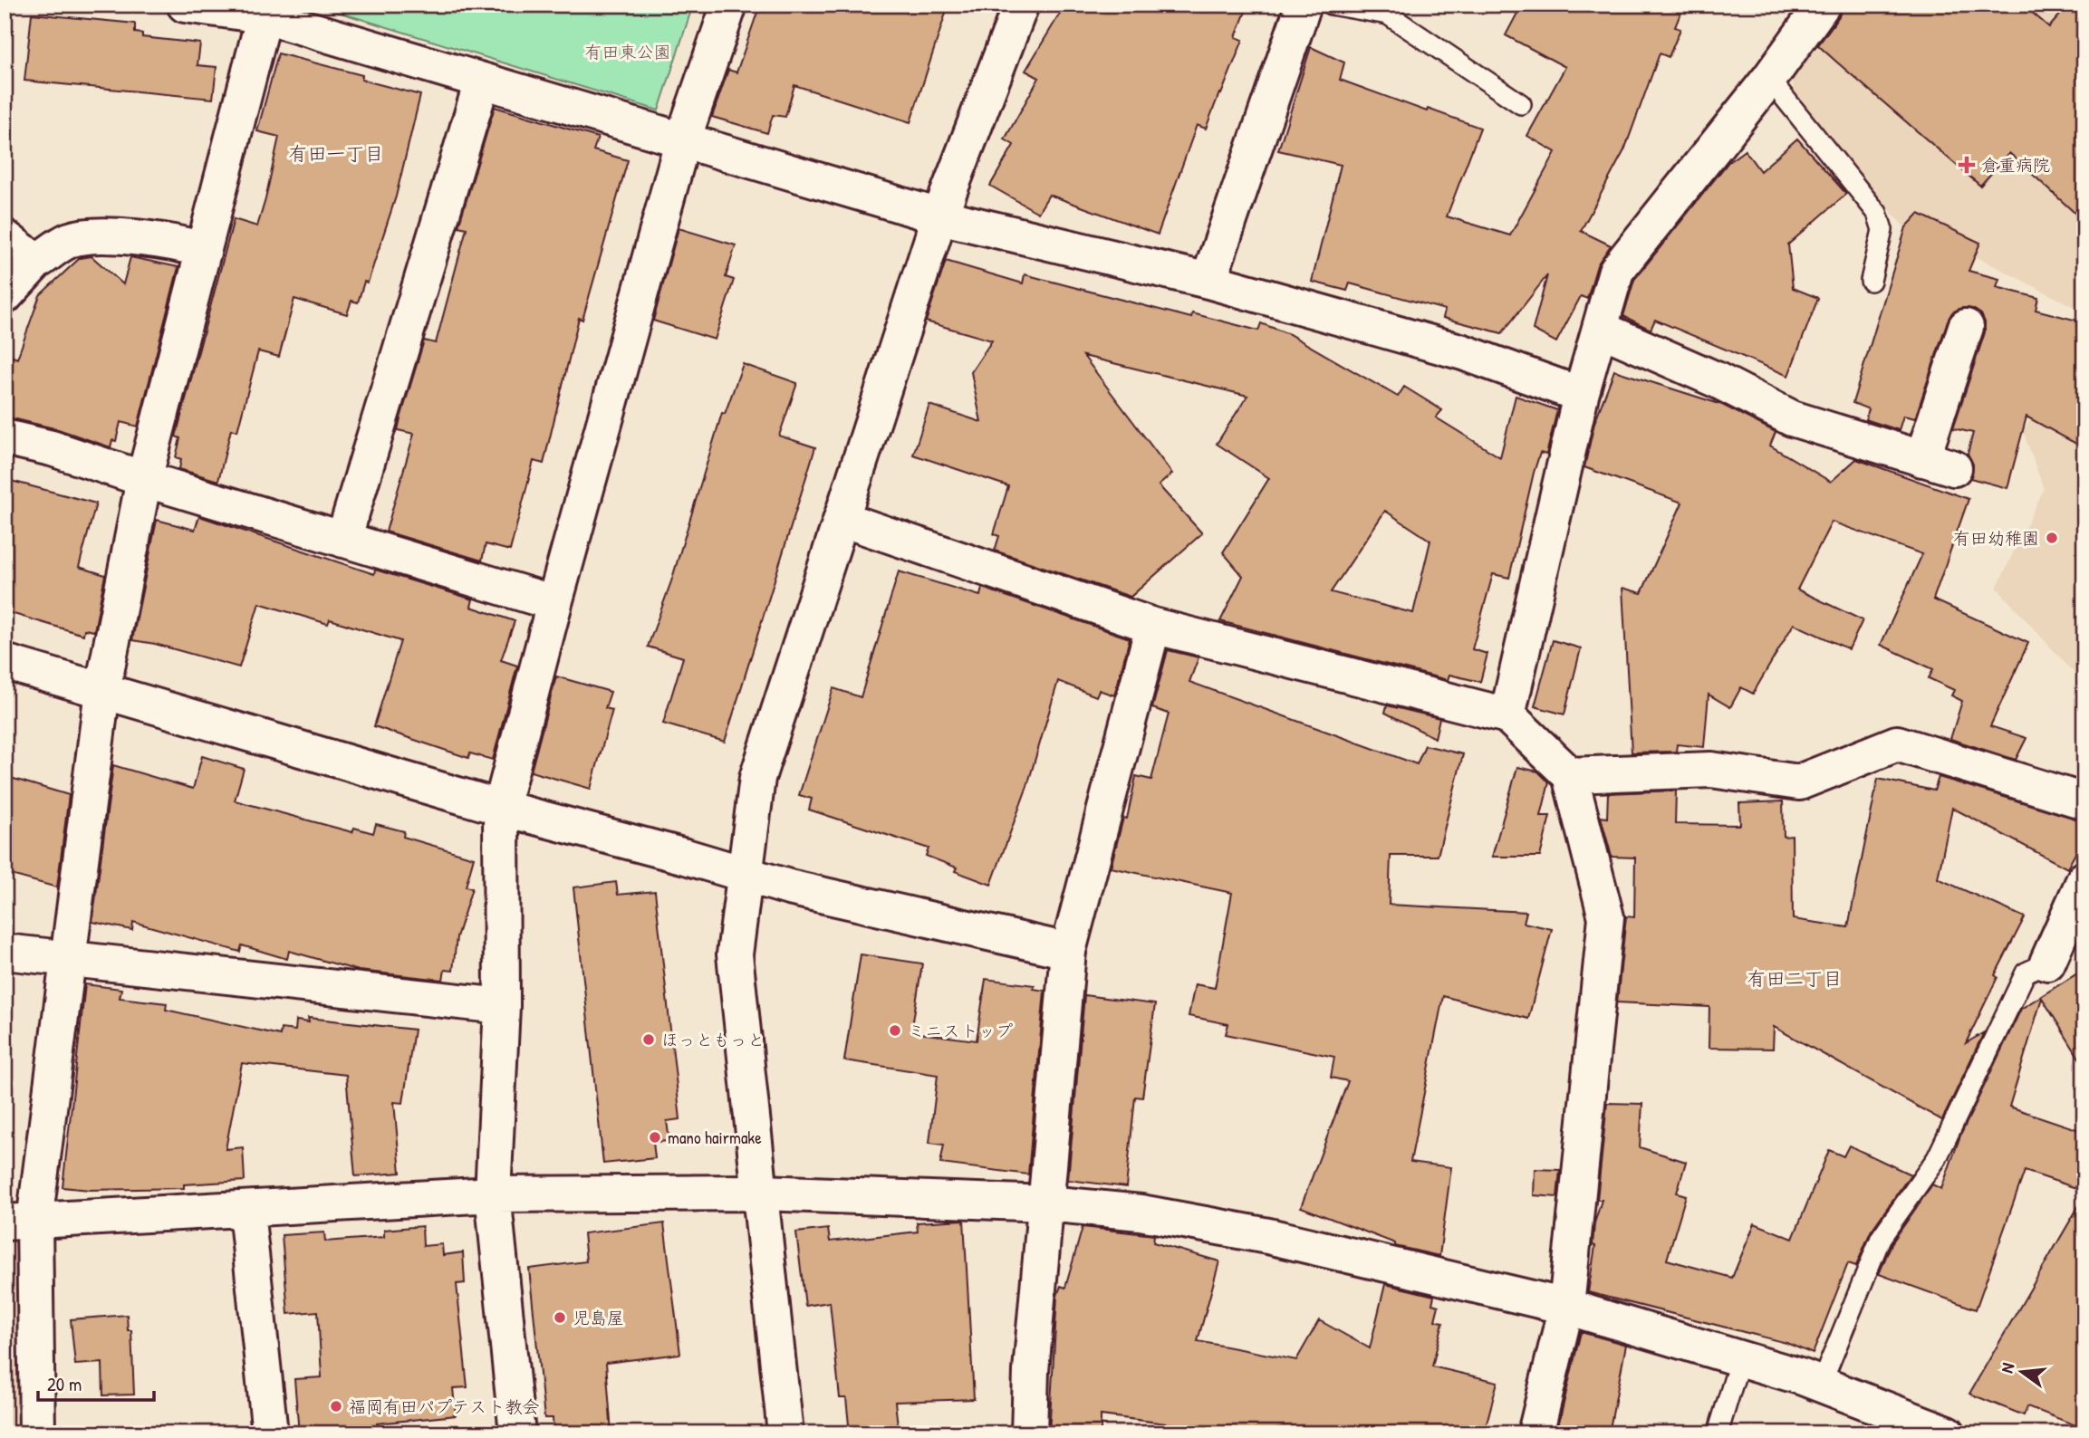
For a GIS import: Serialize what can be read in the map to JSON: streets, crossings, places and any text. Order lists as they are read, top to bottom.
{
  "districts": ["有田一丁目", "有田二丁目"],
  "parks": ["有田東公園"],
  "places": {
    "health": ["倉重病院"],
    "other": [
      "有田幼稚園",
      "ミニストップ",
      "ほっともっと",
      "mano hairmake",
      "児島屋",
      "福岡有田パプテスト教会"
    ]
  },
  "scale_bar": "20 m",
  "north": "left"
}
